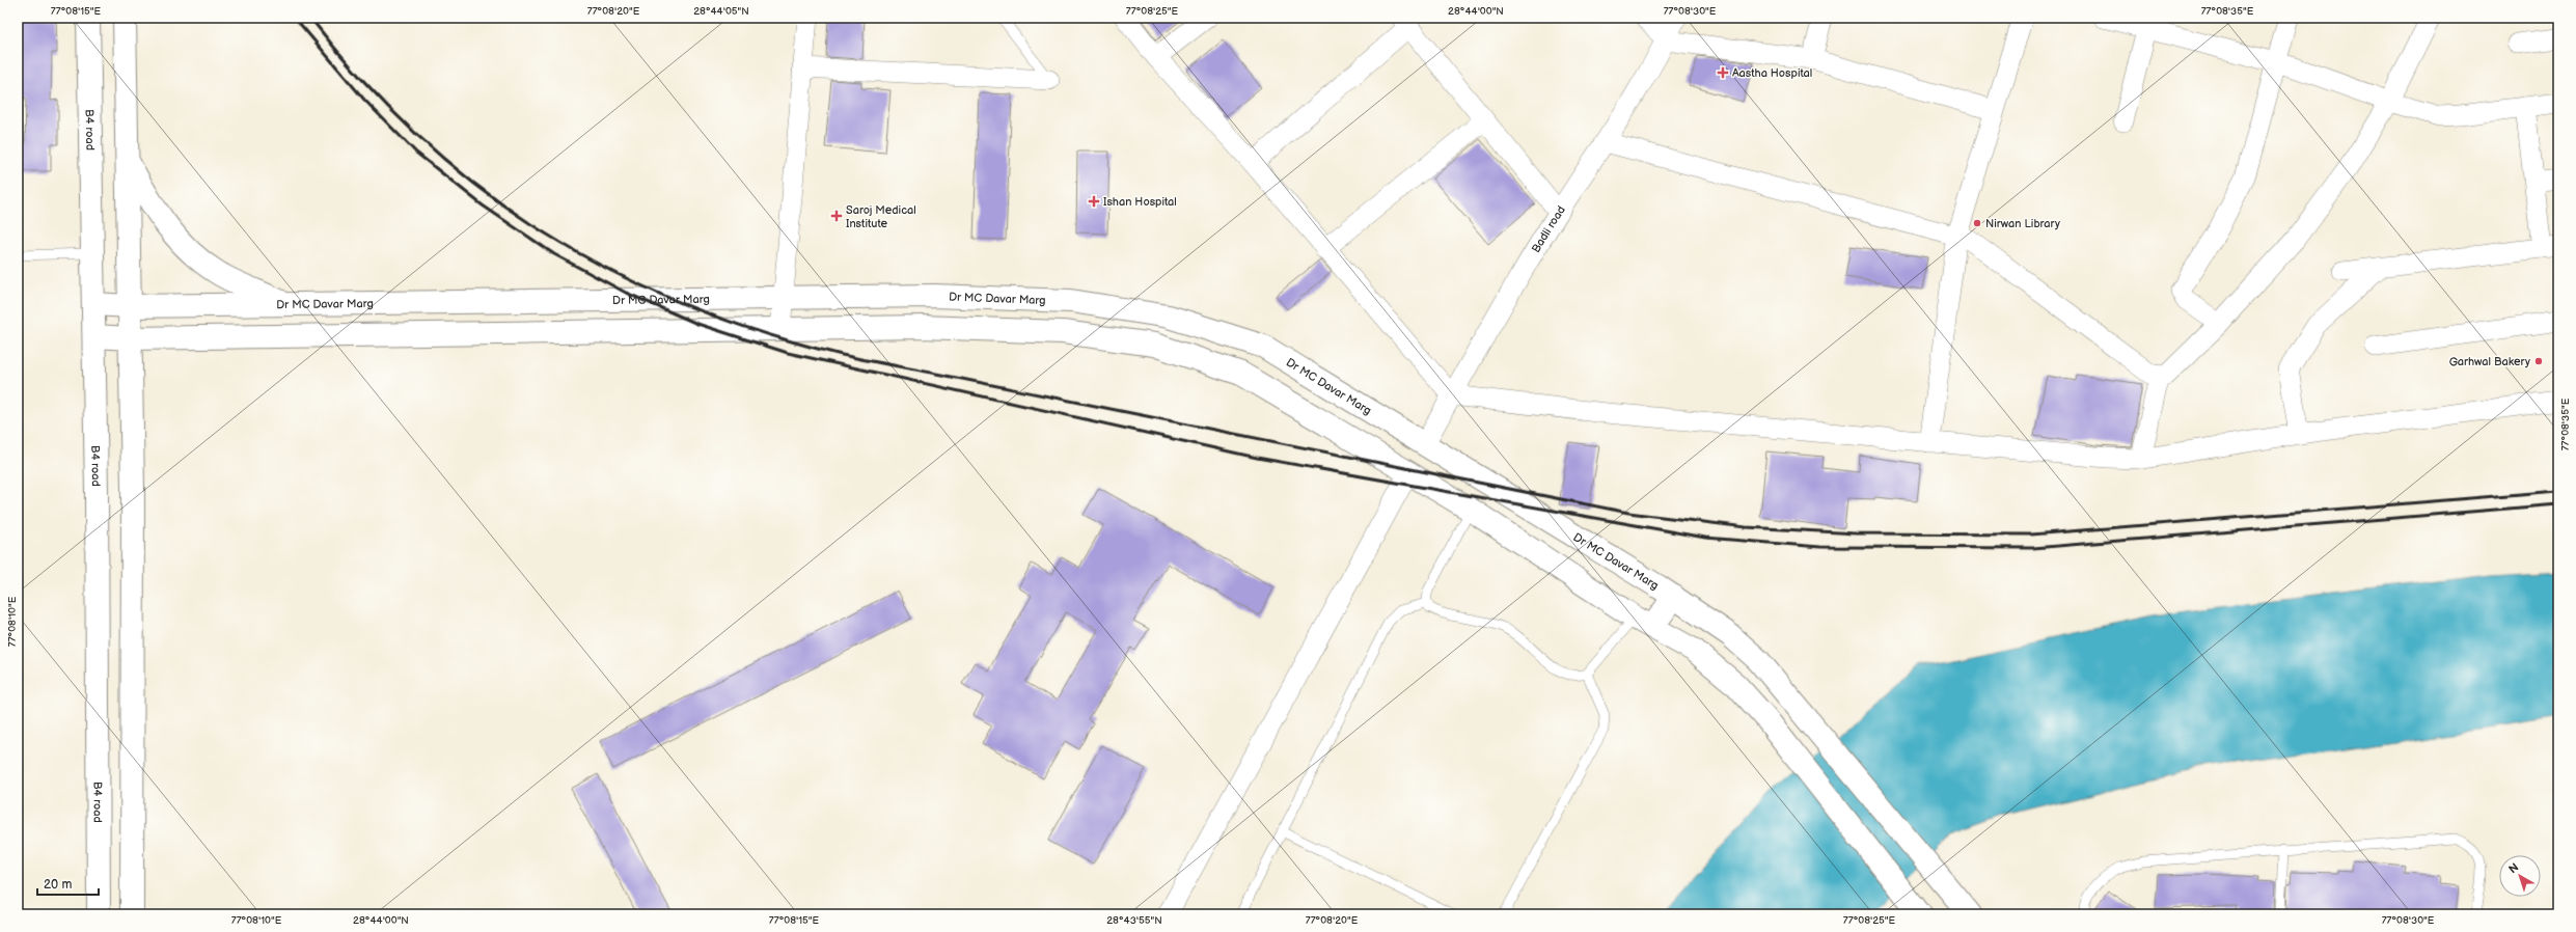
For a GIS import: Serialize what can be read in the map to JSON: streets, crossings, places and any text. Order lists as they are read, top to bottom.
{
  "streets": {
    "street": ["B4 road", "Badli road", "Dr MC Davar Marg"]
  },
  "crossings": [
    ["B4 road", "Dr MC Davar Marg"],
    ["Badli road", "Dr MC Davar Marg"]
  ],
  "places": {
    "health": ["Aastha Hospital", "Ishan Hospital", "Saroj Medical Institute"],
    "other": ["Nirwan Library", "Garhwal Bakery"]
  },
  "scale_bar": "20 m",
  "north": "top left",
  "coordinates": [
    "77°08'15\"E",
    "77°08'20\"E",
    "28°44'05\"N",
    "77°08'25\"E",
    "28°44'00\"N",
    "77°08'30\"E",
    "77°08'35\"E",
    "77°08'10\"E",
    "28°43'55\"N"
  ]
}
